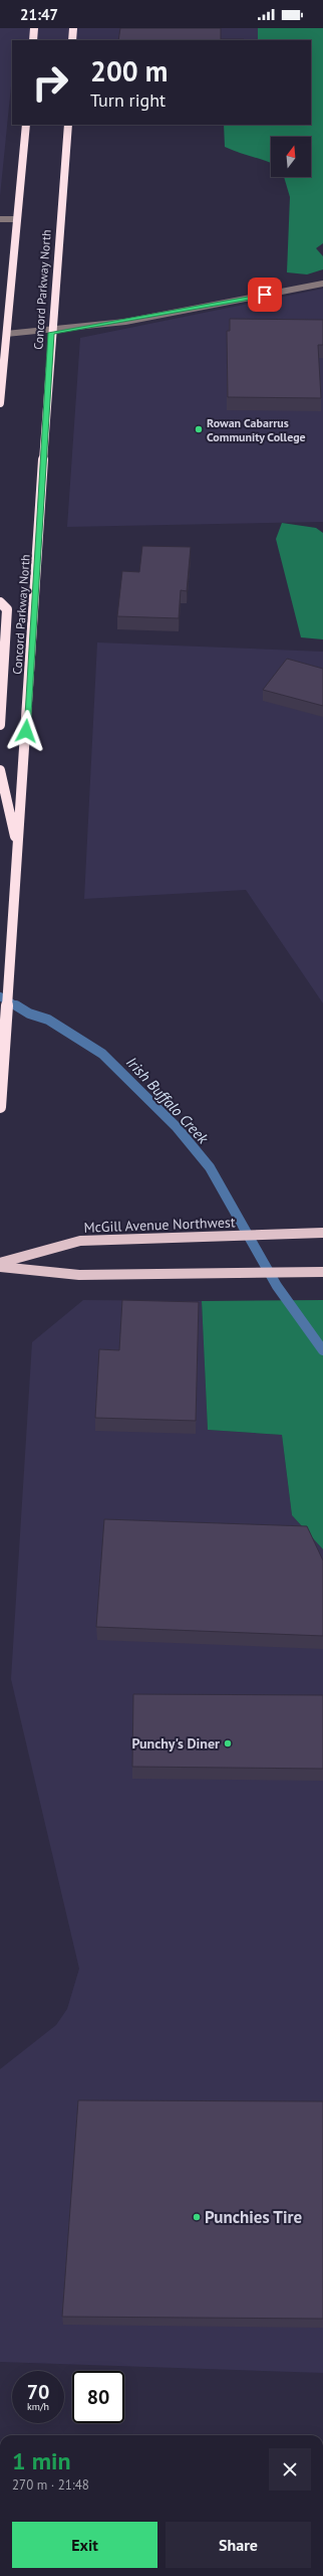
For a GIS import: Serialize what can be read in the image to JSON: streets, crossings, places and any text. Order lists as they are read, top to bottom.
{
  "streets": {
    "highway": ["Concord Parkway North"],
    "main road": ["McGill Avenue Northwest"]
  },
  "water": ["Irish Buffalo Creek"],
  "places": ["Rowan Cabarrus Community College", "Punchy's Diner", "Punchies Tire"],
  "north": "top",
  "page": {
    "status": "21:47",
    "turn": ["200 m", "Turn right"],
    "speed": "70 km/h",
    "limit": "80",
    "heading": ["1 min", "270 m · 21:48"],
    "buttons": ["Exit", "Share"]
  }
}
